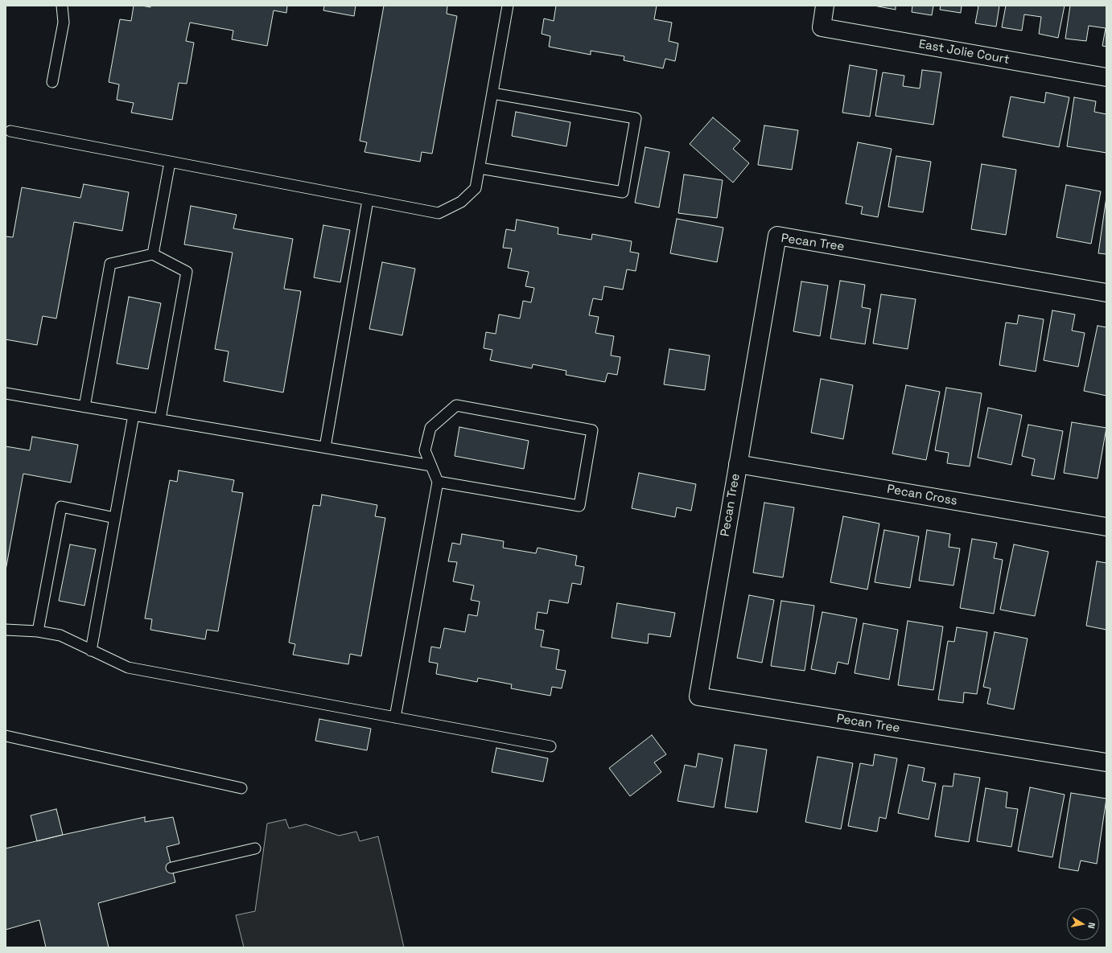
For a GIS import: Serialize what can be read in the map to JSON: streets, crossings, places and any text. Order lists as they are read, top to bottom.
{
  "streets": {
    "street": ["East Jolie Court", "Pecan Tree", "Pecan Cross"]
  },
  "crossings": [
    ["Pecan Tree", "Pecan Cross"]
  ],
  "north": "right"
}
